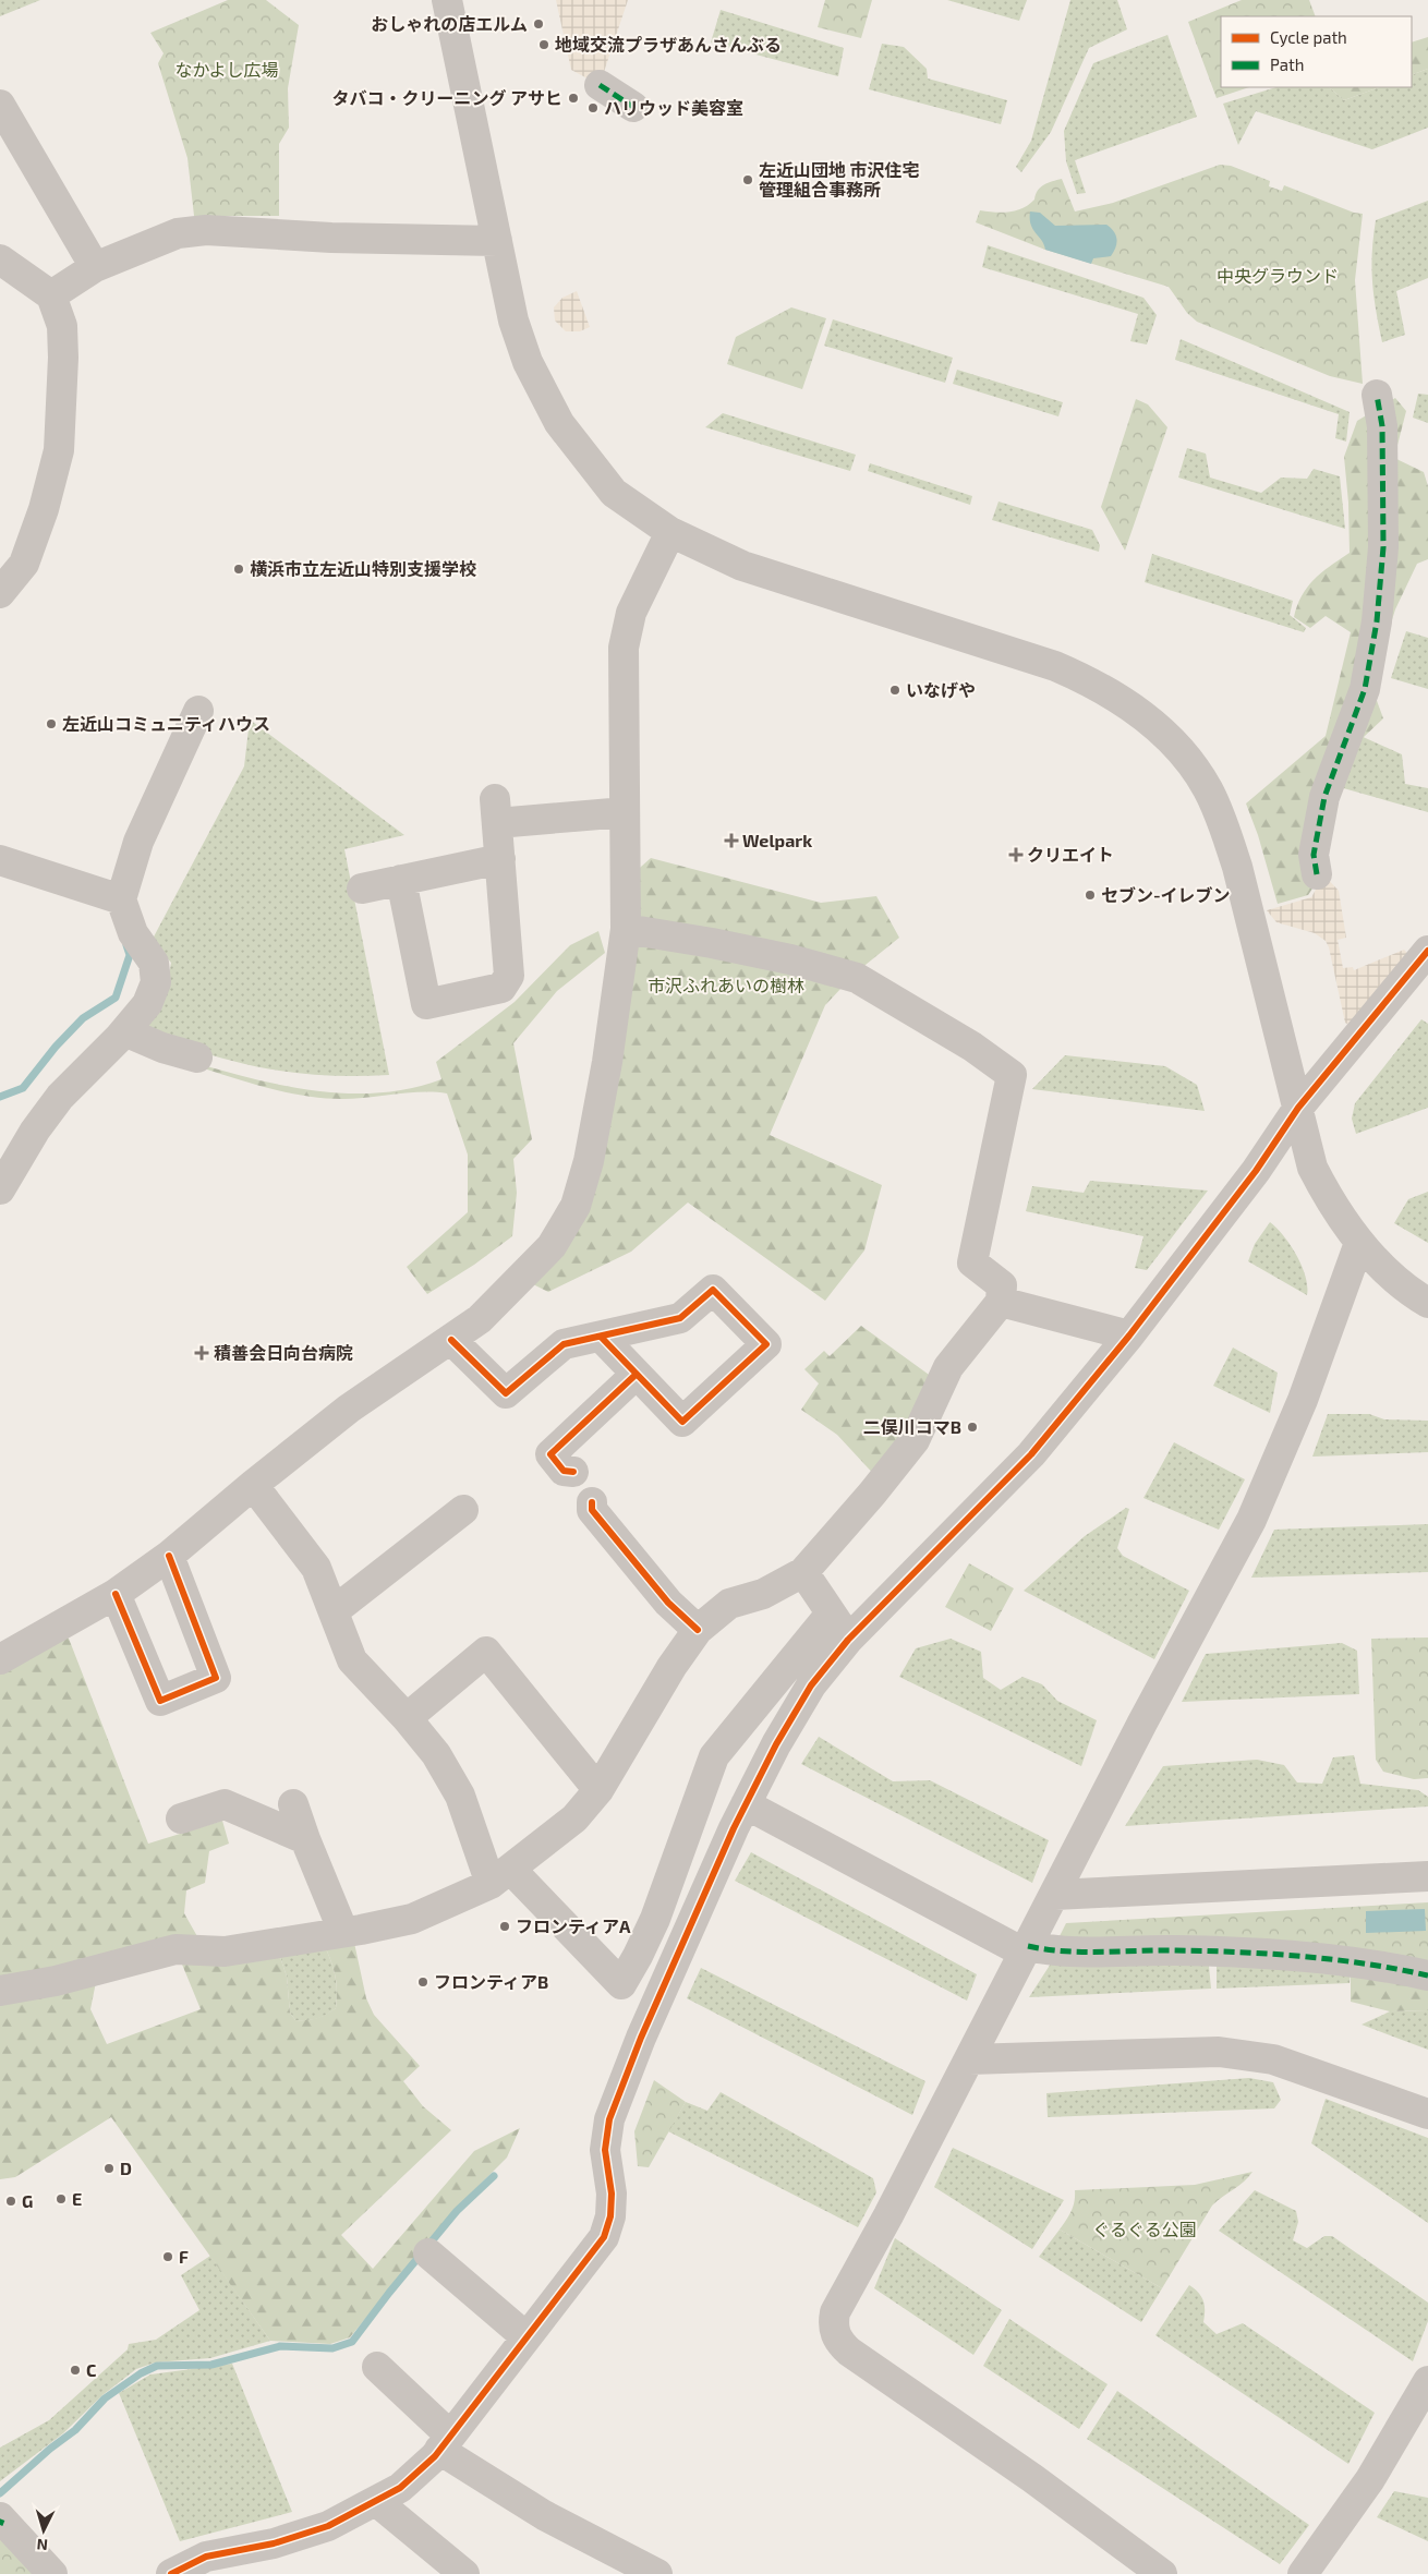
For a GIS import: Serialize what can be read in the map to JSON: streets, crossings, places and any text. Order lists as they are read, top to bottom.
{
  "parks": [
    "なかよし広場",
    "中央グラウンド",
    "市沢ふれあいの樹林",
    "ぐるぐる公園"
  ],
  "places": {
    "other": [
      "おしゃれの店エルム",
      "地域交流プラザあんさんぶる",
      "タバコ・クリーニング アサヒ",
      "ハリウッド美容室",
      "左近山団地 市沢住宅 管理組合事務所",
      "横浜市立左近山特別支援学校",
      "いなげや",
      "左近山コミュニティハウス",
      "セブン-イレブン",
      "二俣川コマB",
      "フロンティアA",
      "フロンティアB",
      "D",
      "E",
      "G",
      "F",
      "C"
    ],
    "health": ["Welpark", "クリエイト", "積善会日向台病院"]
  },
  "legend": ["Cycle path", "Path"],
  "north": "bottom"
}
